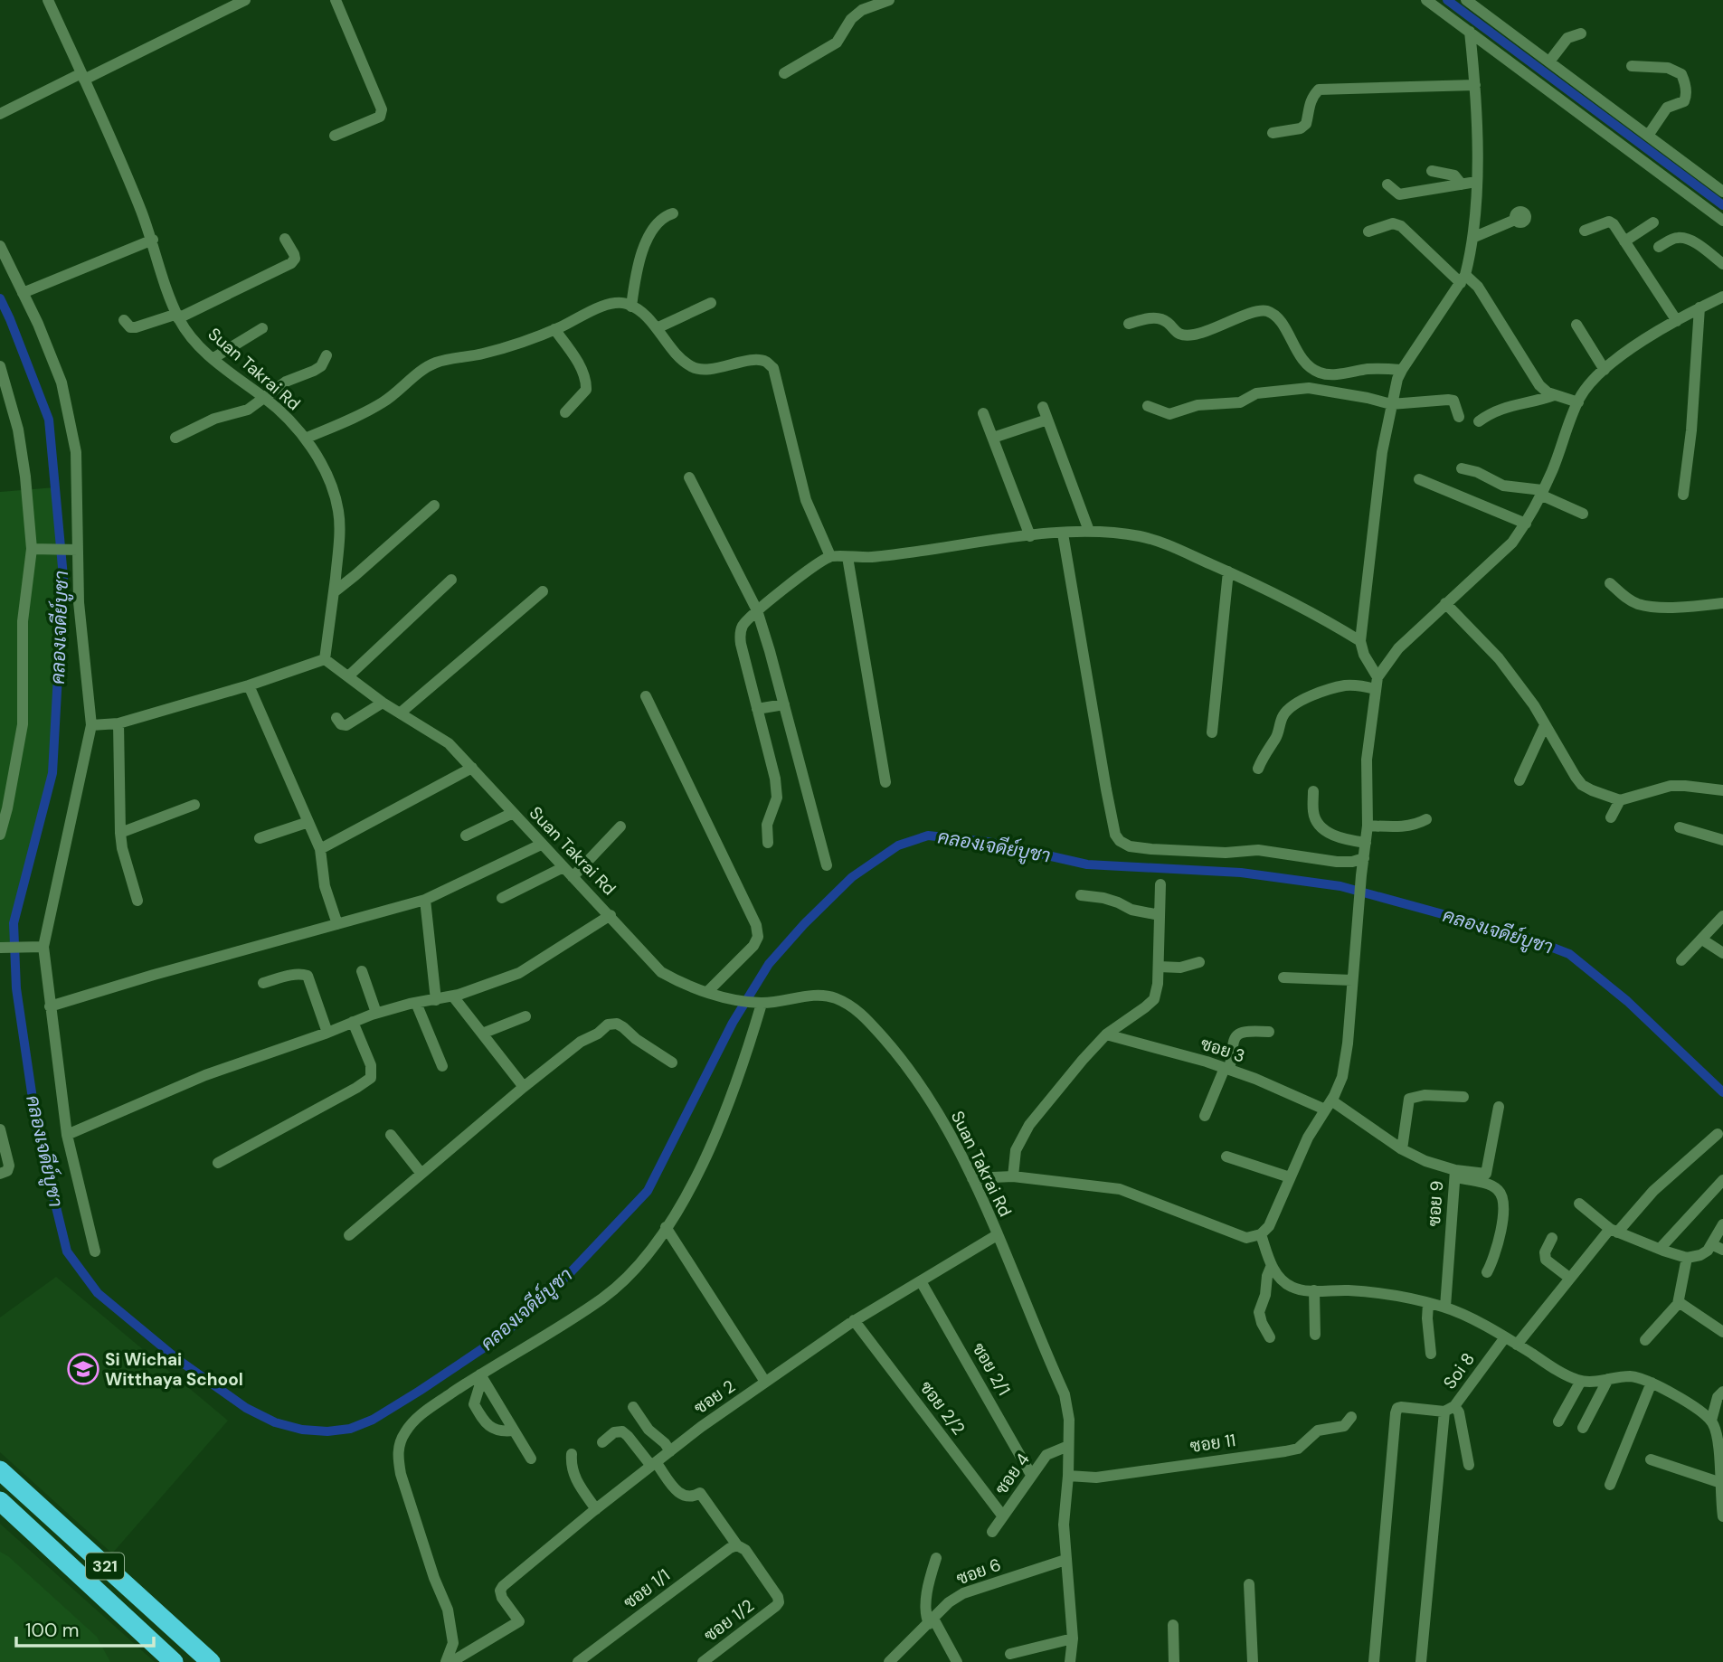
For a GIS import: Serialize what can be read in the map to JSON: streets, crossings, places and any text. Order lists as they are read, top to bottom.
{
  "streets": {
    "highway": ["321"],
    "street": [
      "Suan Takrai Rd",
      "ซอย 3",
      "ซอย 9",
      "ซอย 2/1",
      "Soi 8",
      "ซอย 2",
      "ซอย 2/2",
      "ซอย 11",
      "ซอย 4",
      "ซอย 6",
      "ซอย 1/1",
      "ซอย 1/2"
    ]
  },
  "crossings": [
    ["Suan Takrai Rd", "ซอย 2"],
    ["Suan Takrai Rd", "ซอย 11"],
    ["Suan Takrai Rd", "ซอย 4"],
    ["Suan Takrai Rd", "ซอย 6"],
    ["ซอย 3", "ซอย 9"],
    ["ซอย 2/1", "ซอย 2"],
    ["ซอย 2/1", "ซอย 4"],
    ["ซอย 2", "ซอย 2/2"],
    ["ซอย 2/2", "ซอย 4"],
    ["ซอย 1/1", "ซอย 1/2"]
  ],
  "water": ["คลองเจดีย์บูชา"],
  "places": {
    "school or university": ["Si Wichai Witthaya School"]
  },
  "scale_bar": "100 m"
}
